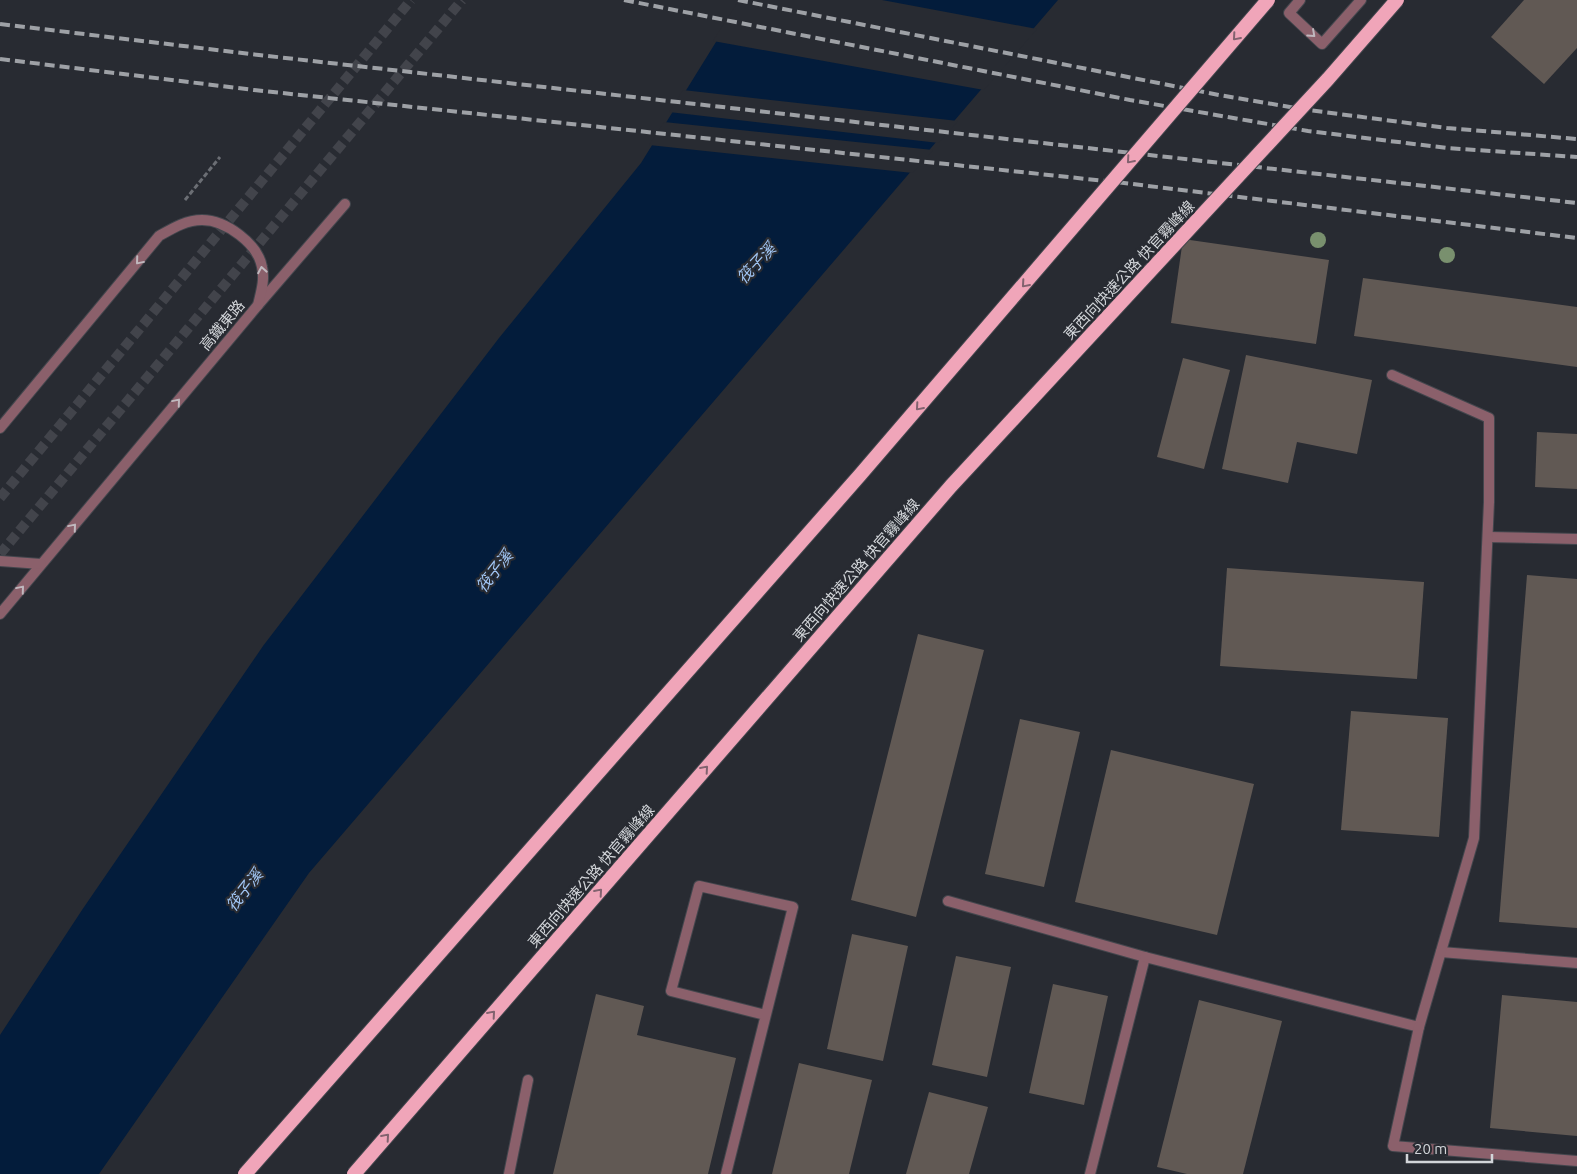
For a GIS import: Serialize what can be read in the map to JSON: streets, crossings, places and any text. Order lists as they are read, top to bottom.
{
  "streets": {
    "highway": ["東西向快速公路 快官霧峰線"],
    "street": ["高鐵東路"]
  },
  "water": ["筏子溪"],
  "scale_bar": "20 m"
}
